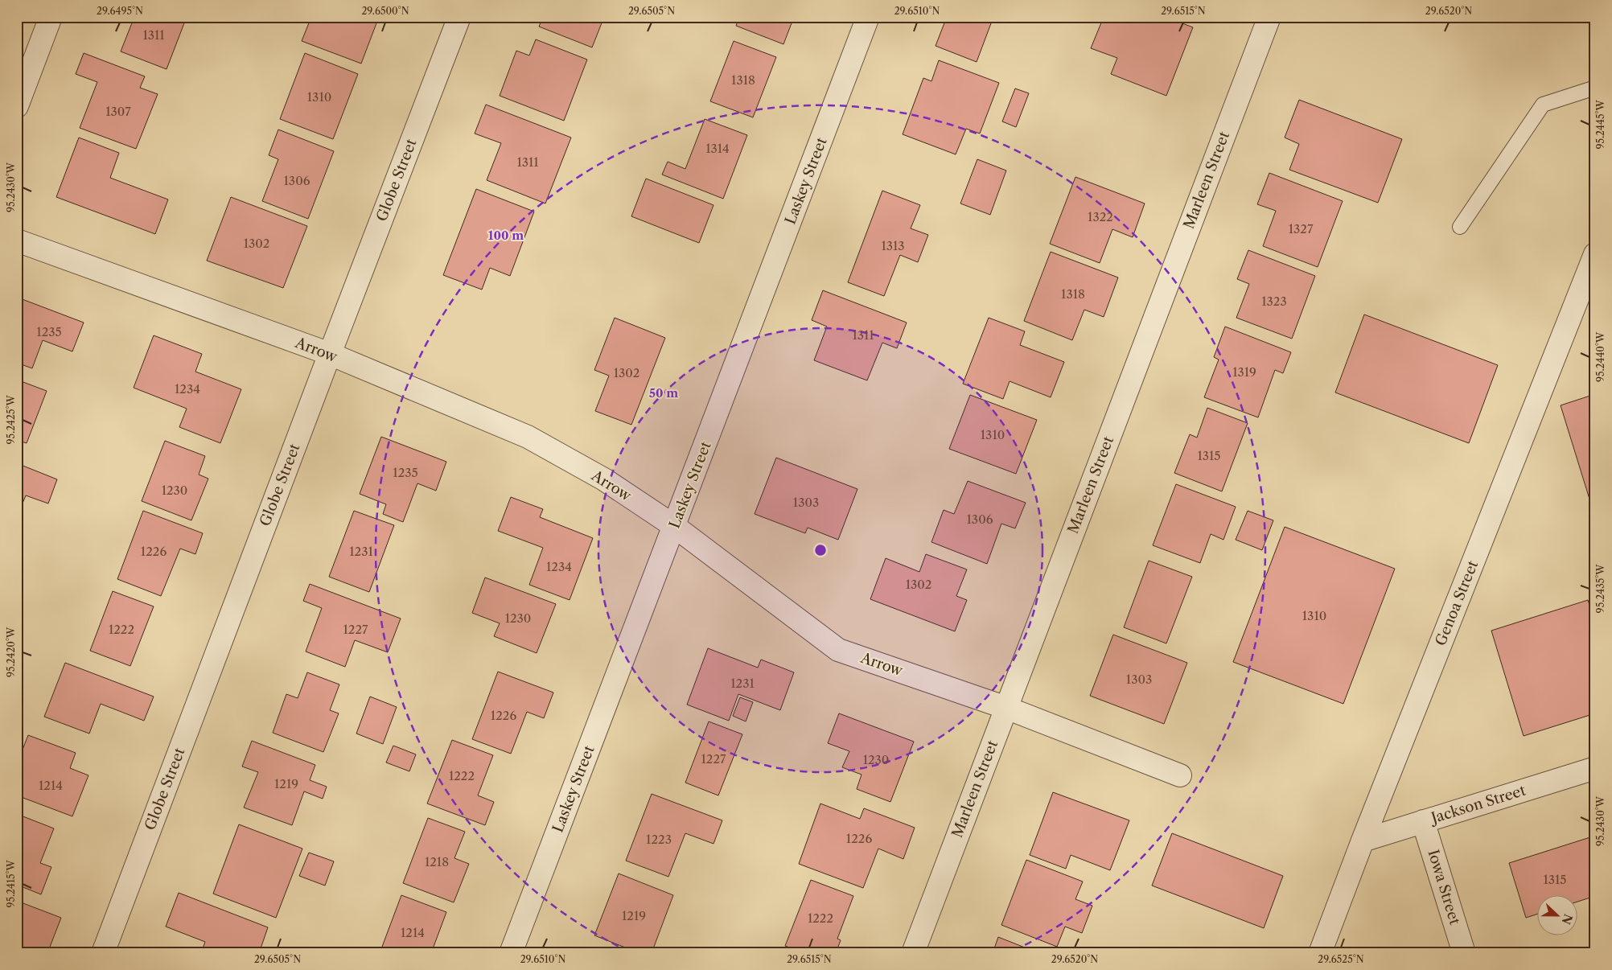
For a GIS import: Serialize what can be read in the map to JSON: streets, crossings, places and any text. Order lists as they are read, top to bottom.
{
  "streets": {
    "street": [
      "Globe Street",
      "Marleen Street",
      "Laskey Street",
      "Arrow",
      "Genoa Street",
      "Jackson Street",
      "Iowa Street"
    ]
  },
  "crossings": [
    ["Globe Street", "Arrow"],
    ["Marleen Street", "Arrow"],
    ["Laskey Street", "Arrow"],
    ["Genoa Street", "Jackson Street"],
    ["Jackson Street", "Iowa Street"]
  ],
  "house_numbers": [
    "1311",
    "1318",
    "1310",
    "1307",
    "1314",
    "1311",
    "1306",
    "1322",
    "1327",
    "1302",
    "1313",
    "1318",
    "1323",
    "1235",
    "1311",
    "1319",
    "1302",
    "1234",
    "1310",
    "1315",
    "1235",
    "1230",
    "1303",
    "1306",
    "1226",
    "1231",
    "1234",
    "1302",
    "1310",
    "1230",
    "1222",
    "1227",
    "1303",
    "1231",
    "1226",
    "1227",
    "1230",
    "1222",
    "1219",
    "1214",
    "1226",
    "1223",
    "1218",
    "1315",
    "1219",
    "1222",
    "1214"
  ],
  "north": "right",
  "coordinates": [
    "29.6495°N",
    "29.6500°N",
    "29.6505°N",
    "29.6510°N",
    "29.6515°N",
    "29.6520°N",
    "95.2445°W",
    "95.2430°W",
    "95.2440°W",
    "95.2425°W",
    "95.2435°W",
    "95.2420°W",
    "95.2415°W",
    "29.6525°N"
  ],
  "rings": ["100 m", "50 m"]
}
